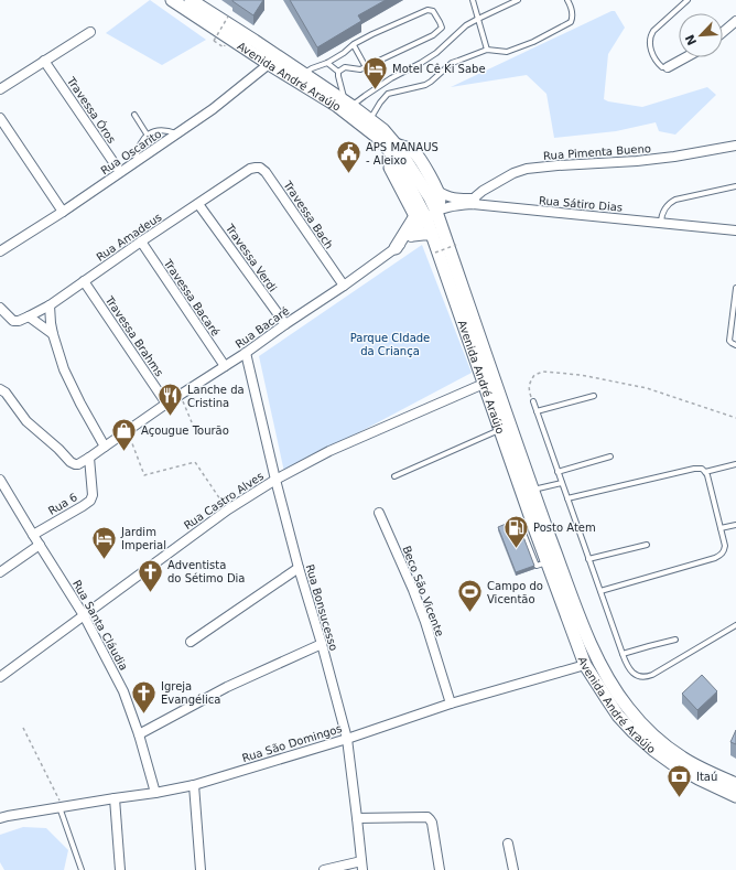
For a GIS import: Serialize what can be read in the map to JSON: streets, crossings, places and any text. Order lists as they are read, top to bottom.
{
  "streets": {
    "main road": ["Avenida André Araújo"],
    "street": [
      "Travessa Óros",
      "Rua Oscarito",
      "Rua Pimenta Bueno",
      "Rua Sátiro Dias",
      "Travessa Bach",
      "Rua Amadeus",
      "Travessa Verdi",
      "Travessa Bacaré",
      "Rua Bacaré",
      "Travessa Brahms",
      "Rua Castro Alves",
      "Rua 6",
      "Beco São Vicente",
      "Rua Bonsucesso",
      "Rua Santa Cláudia",
      "Rua São Domingos"
    ]
  },
  "crossings": [
    ["Avenida André Araújo", "Rua Oscarito"],
    ["Avenida André Araújo", "Rua Sátiro Dias"],
    ["Avenida André Araújo", "Rua Bacaré"],
    ["Avenida André Araújo", "Rua Castro Alves"],
    ["Avenida André Araújo", "Rua São Domingos"],
    ["Travessa Óros", "Rua Oscarito"],
    ["Rua Pimenta Bueno", "Rua Sátiro Dias"],
    ["Rua Sátiro Dias", "Rua Bacaré"],
    ["Travessa Bach", "Rua Amadeus"],
    ["Travessa Bach", "Rua Bacaré"],
    ["Rua Amadeus", "Travessa Verdi"],
    ["Rua Amadeus", "Travessa Bacaré"],
    ["Rua Amadeus", "Travessa Brahms"],
    ["Travessa Verdi", "Rua Bacaré"],
    ["Travessa Bacaré", "Rua Bacaré"],
    ["Rua Bacaré", "Travessa Brahms"],
    ["Rua Bacaré", "Rua 6"],
    ["Rua Bacaré", "Rua Bonsucesso"],
    ["Rua Castro Alves", "Rua Bonsucesso"],
    ["Rua Castro Alves", "Rua Santa Cláudia"],
    ["Rua 6", "Rua Santa Cláudia"],
    ["Beco São Vicente", "Rua São Domingos"],
    ["Rua Bonsucesso", "Rua São Domingos"],
    ["Rua Santa Cláudia", "Rua São Domingos"]
  ],
  "parks": ["Parque CIdade da Criança"],
  "places": {
    "hotel": ["Motel Cê Ki Sabe", "Jardim Imperial"],
    "public building": ["APS MANAUS - Aleixo"],
    "restaurant": ["Lanche da Cristina"],
    "shop": ["Açougue Tourão"],
    "fuel station": ["Posto Atem"],
    "church": ["Adventista do Sétimo Dia", "Igreja Evangélica"],
    "sports": ["Campo do Vicentão"],
    "bank": ["Itaú"]
  },
  "north": "bottom left"
}
